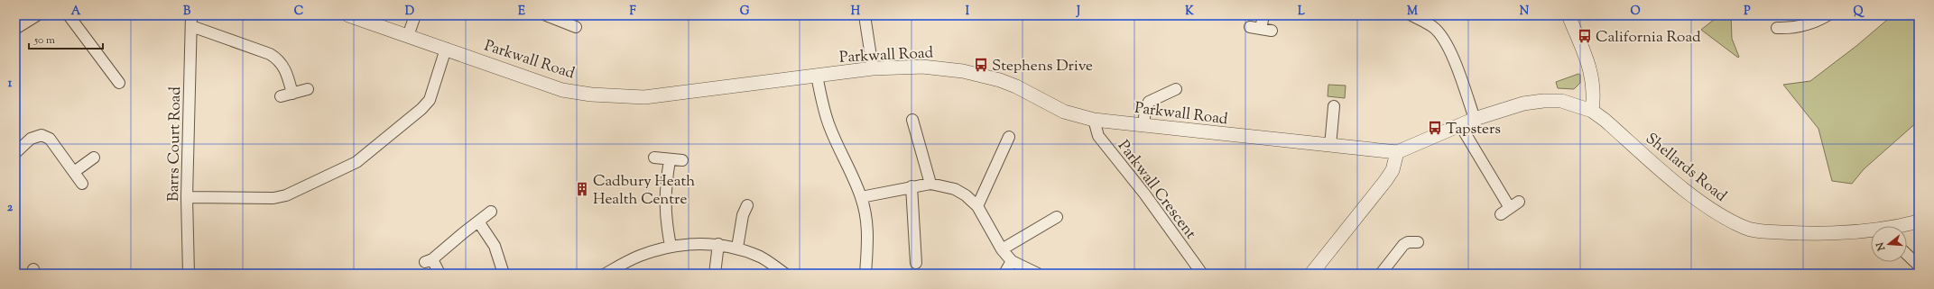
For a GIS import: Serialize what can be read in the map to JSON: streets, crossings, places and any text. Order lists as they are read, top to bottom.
{
  "streets": {
    "street": [
      "Parkwall Road",
      "Barrs Court Road",
      "Shellards Road",
      "Parkwall Crescent"
    ]
  },
  "crossings": [
    ["Parkwall Road", "Shellards Road"],
    ["Parkwall Road", "Parkwall Crescent"]
  ],
  "places": {
    "bus stop": ["California Road", "Stephens Drive", "Tapsters"],
    "building": ["Cadbury Heath Health Centre"]
  },
  "scale_bar": "50 m",
  "north": "left",
  "grid": {
    "columns": [
      "A",
      "B",
      "C",
      "D",
      "E",
      "F",
      "G",
      "H",
      "I",
      "J",
      "K",
      "L",
      "M",
      "N",
      "O",
      "P",
      "Q"
    ],
    "rows": ["1", "2"]
  }
}
